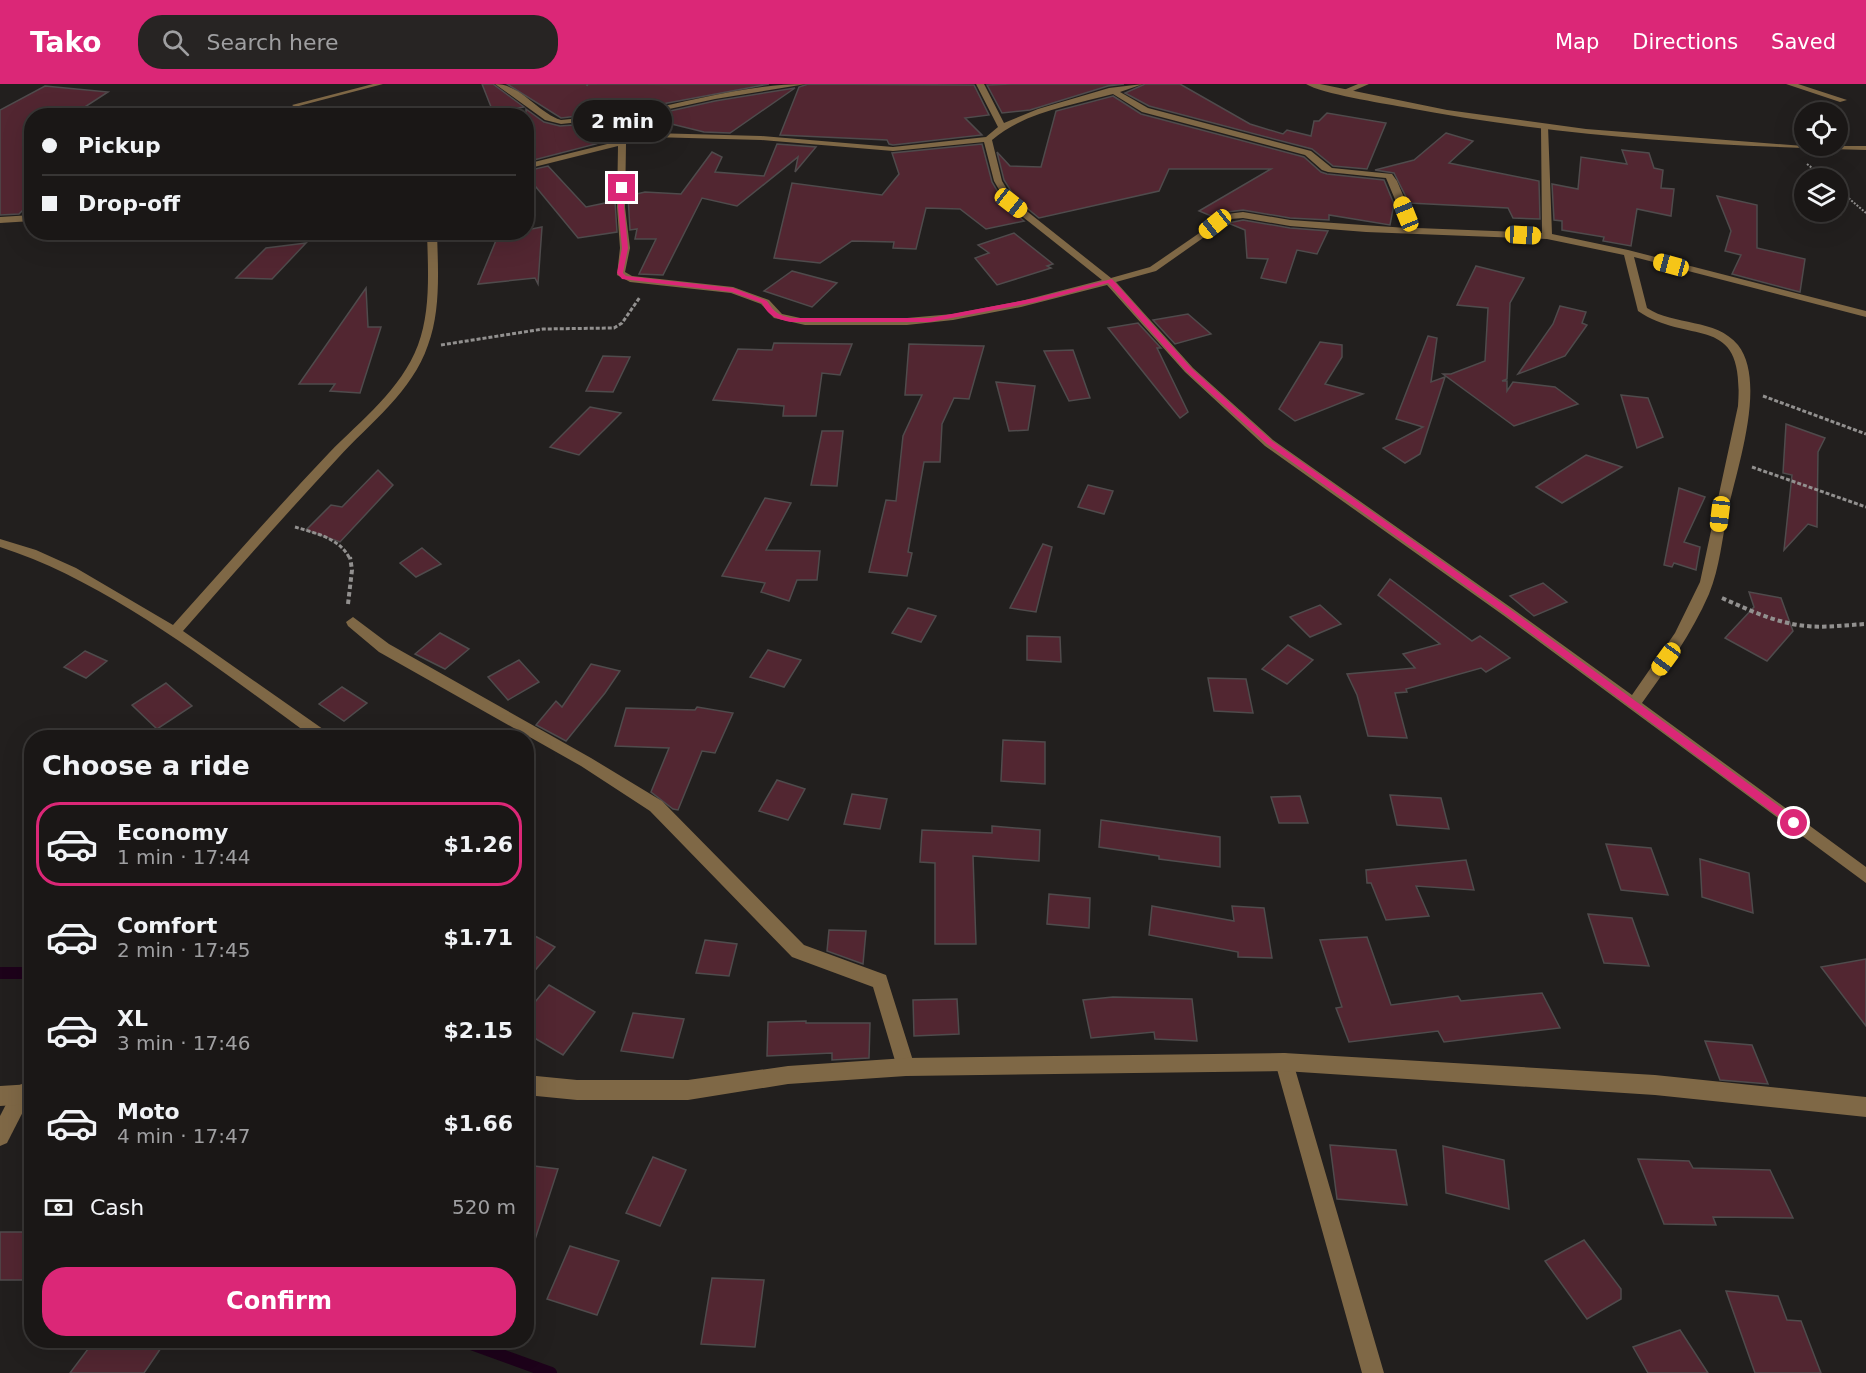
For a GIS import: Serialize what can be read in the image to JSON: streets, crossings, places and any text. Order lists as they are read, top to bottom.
{
  "page": {
    "header": "Tako",
    "search": "Search here",
    "nav": ["Map", "Directions", "Saved"],
    "bubble": "2 min",
    "banner": ["Pickup", "Drop-off"],
    "heading": "Choose a ride",
    "list": [
      {
        "name": "Economy",
        "note": "1 min · 17:44",
        "value": "$1.26"
      },
      {
        "name": "Comfort",
        "note": "2 min · 17:45",
        "value": "$1.71"
      },
      {
        "name": "XL",
        "note": "3 min · 17:46",
        "value": "$2.15"
      },
      {
        "name": "Moto",
        "note": "4 min · 17:47",
        "value": "$1.66"
      }
    ],
    "pay": ["Cash", "520 m"],
    "buttons": "Confirm"
  }
}
